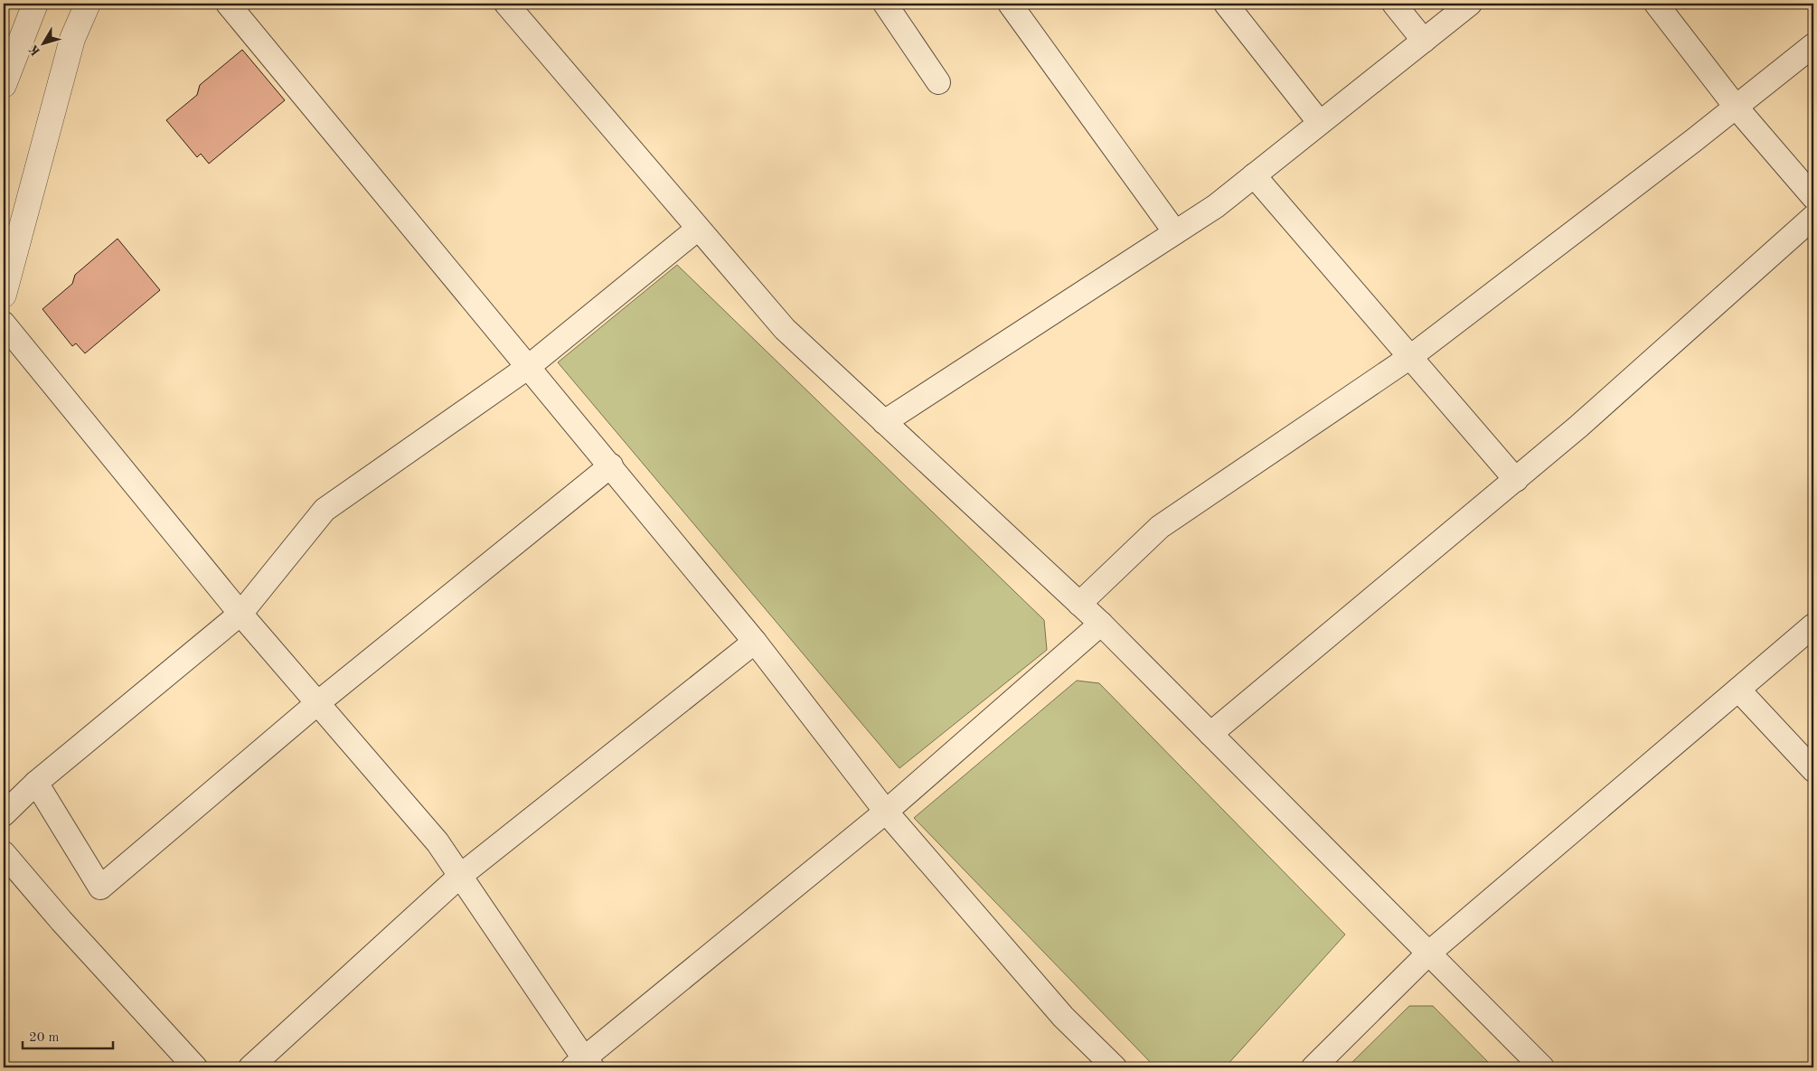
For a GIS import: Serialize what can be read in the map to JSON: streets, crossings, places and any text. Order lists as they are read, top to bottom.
{
  "scale_bar": "20 m",
  "north": "bottom left"
}
